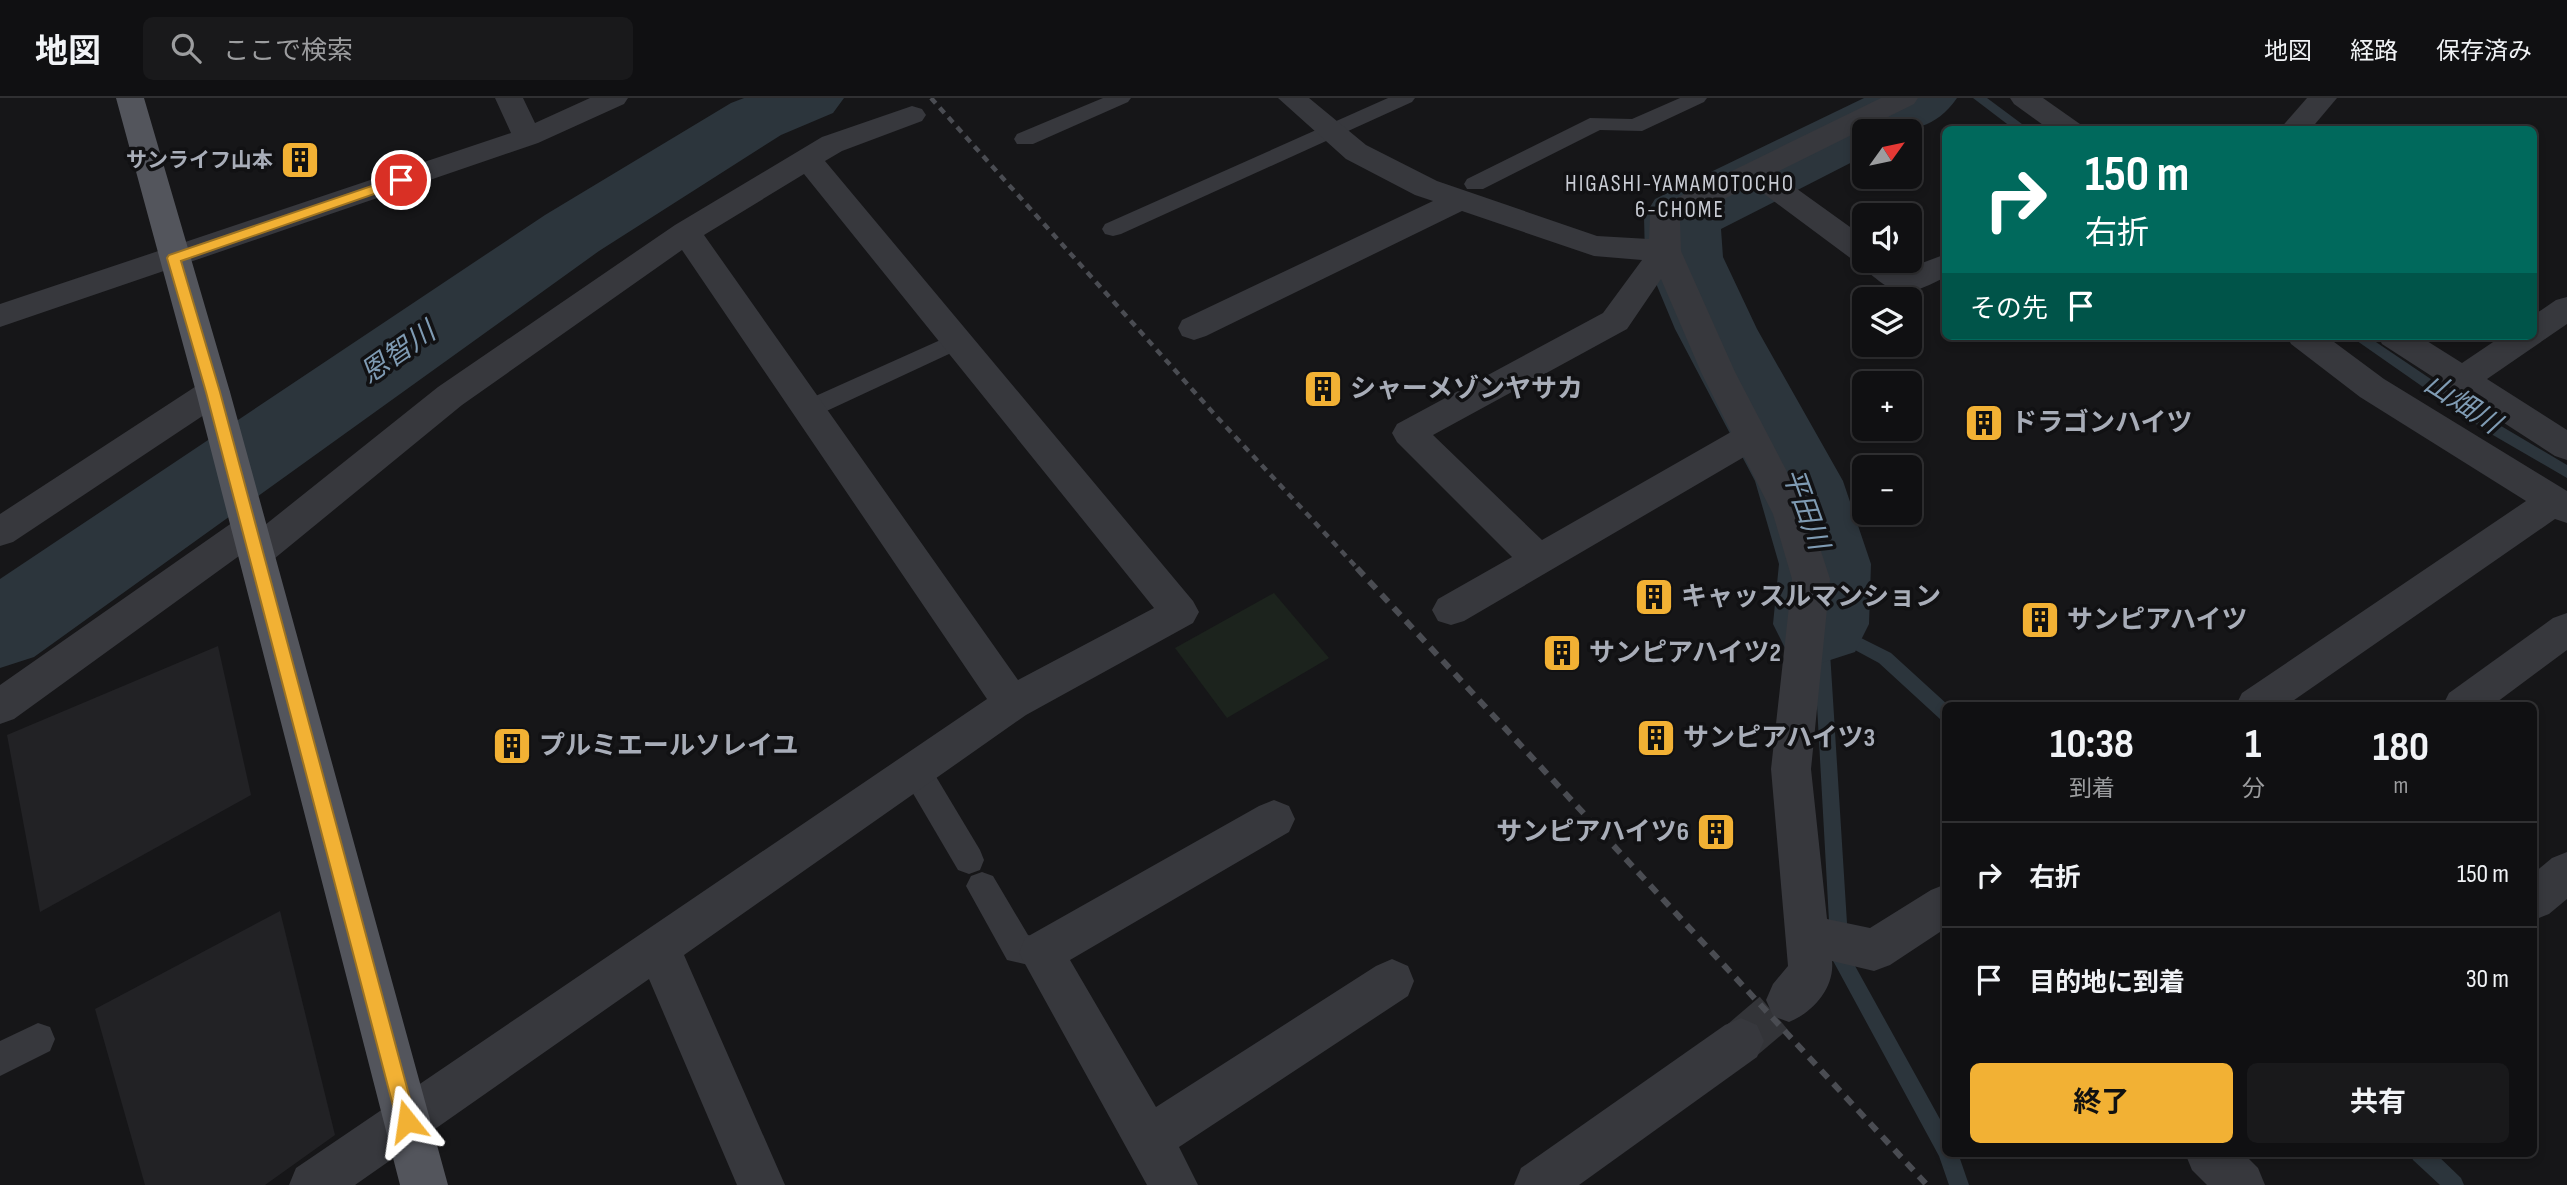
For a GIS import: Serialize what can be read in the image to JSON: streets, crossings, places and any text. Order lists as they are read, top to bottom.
{
  "districts": ["HIGASHI-YAMAMOTOCHO 6-CHOME"],
  "water": ["恩智川", "山畑川", "平田川"],
  "places": {
    "building": [
      "サンライフ山本",
      "シャーメゾンヤサカ",
      "ドラゴンハイツ",
      "キャッスルマンション",
      "サンピアハイツ",
      "サンピアハイツ2",
      "サンピアハイツ3",
      "プルミエールソレイユ",
      "サンピアハイツ6"
    ]
  },
  "north": "top right",
  "page": {
    "header": "地図",
    "search": "ここで検索",
    "nav": ["地図", "経路", "保存済み"],
    "map_buttons": ["+", "−"],
    "turn": ["150 m", "右折"],
    "then": "その先",
    "eta": [
      "10:38",
      "到着",
      "1",
      "分",
      "180",
      "m"
    ],
    "list": [
      {
        "name": "右折",
        "value": "150 m"
      },
      {
        "name": "目的地に到着",
        "value": "30 m"
      }
    ],
    "buttons": ["終了", "共有"]
  }
}
